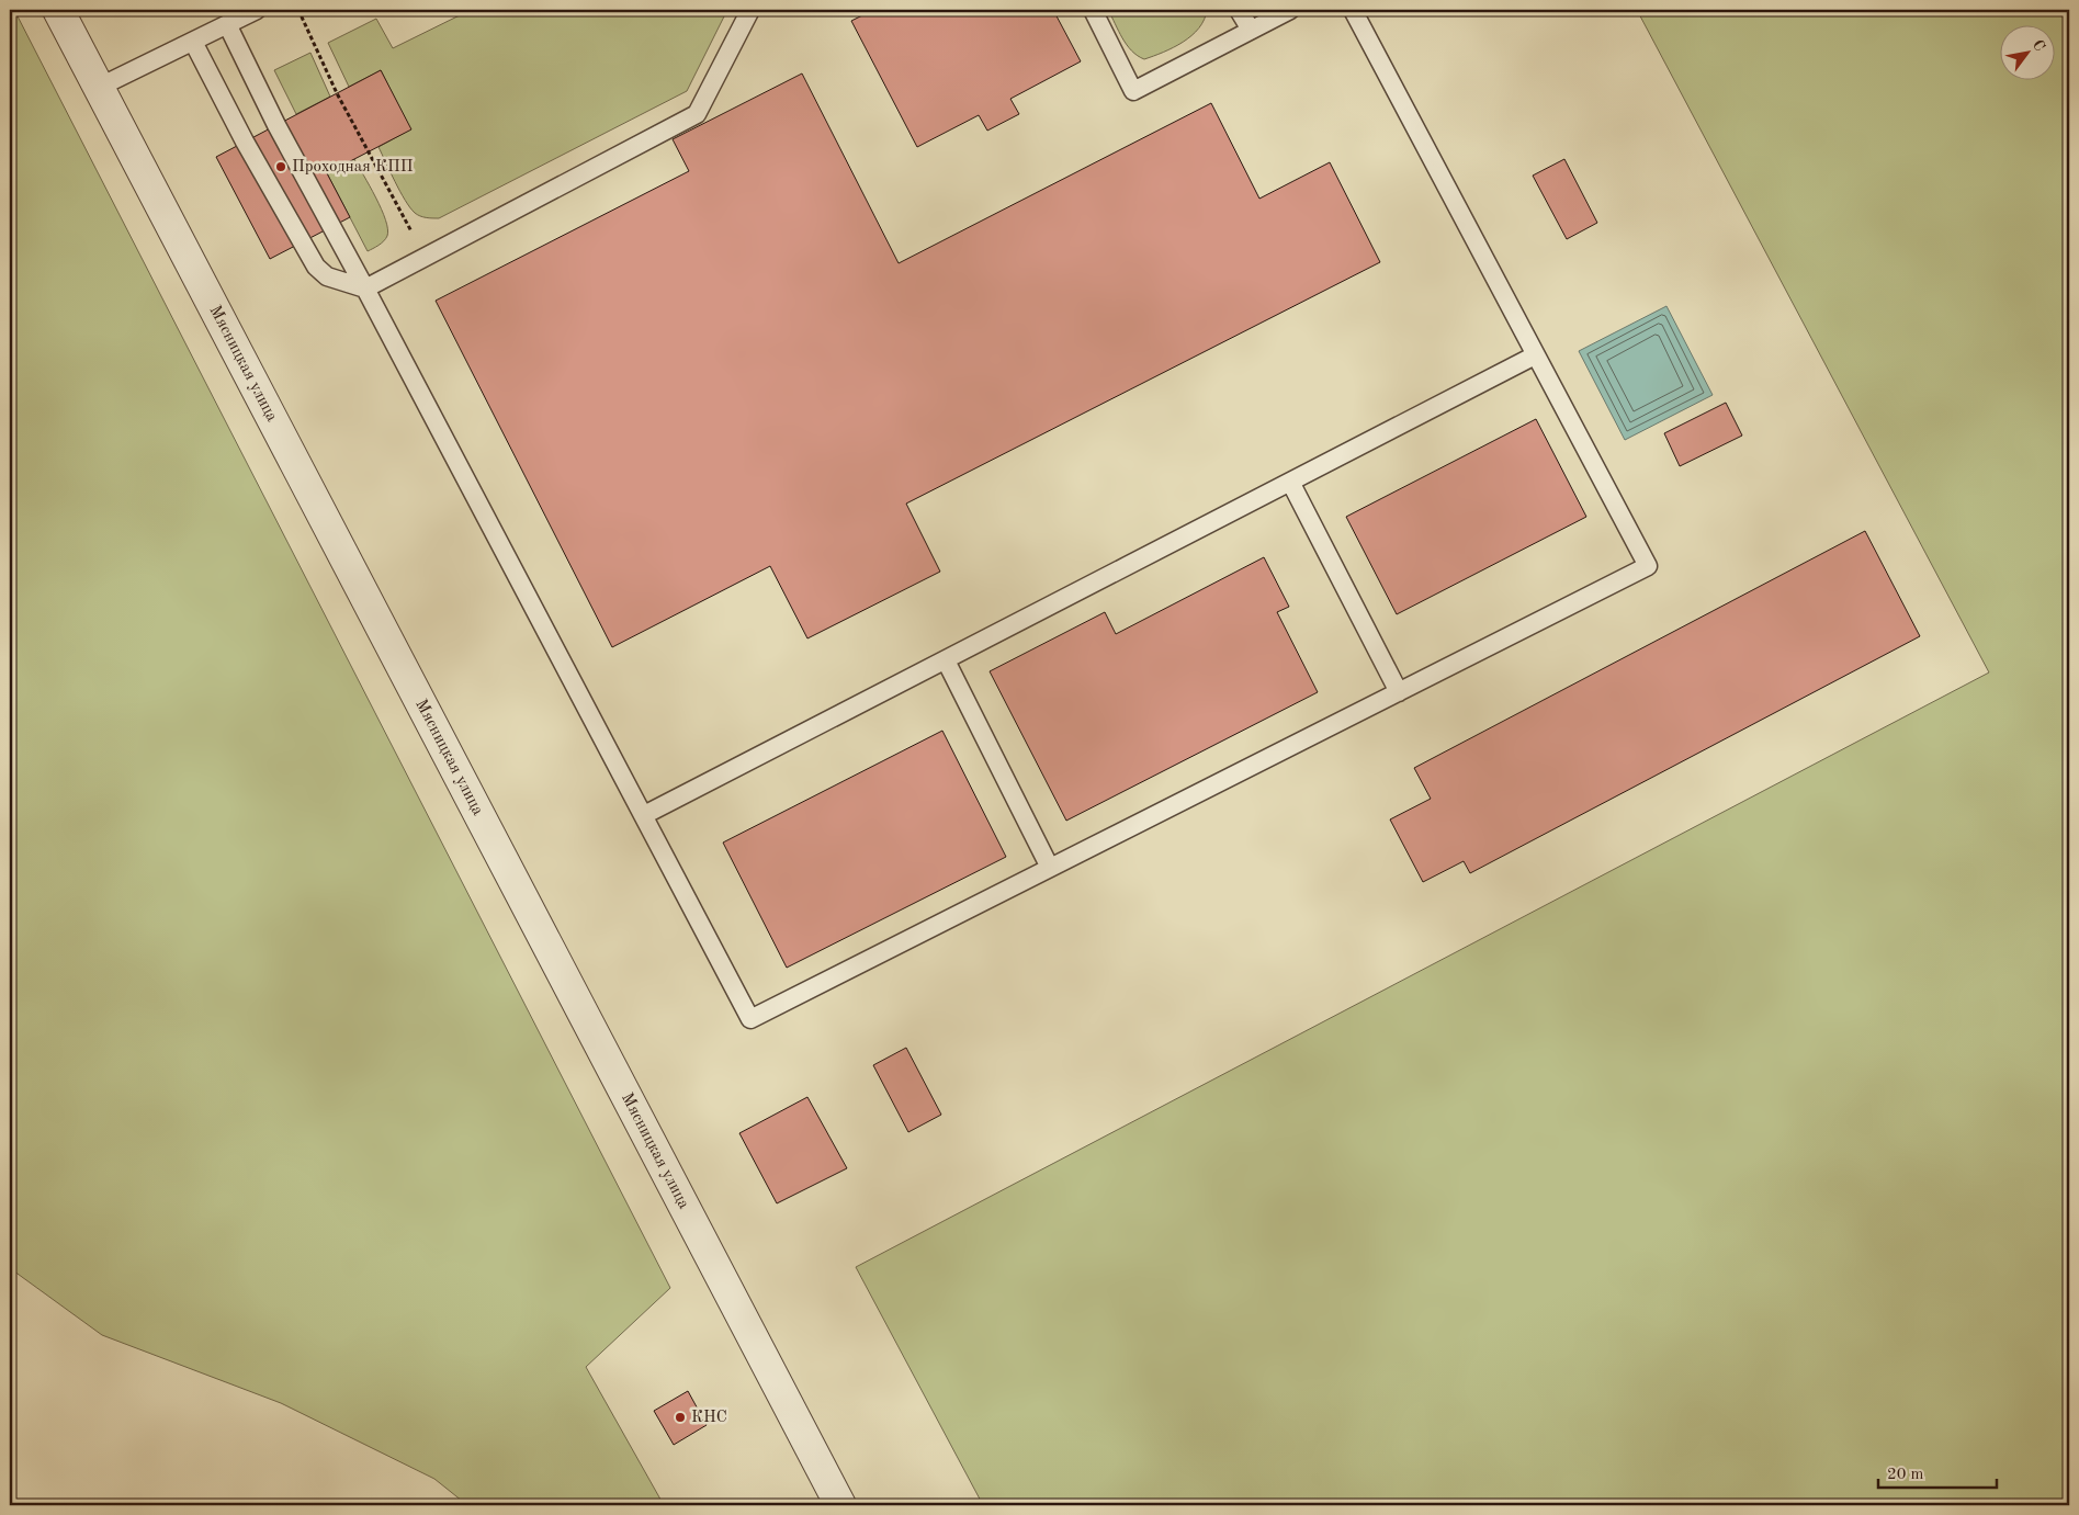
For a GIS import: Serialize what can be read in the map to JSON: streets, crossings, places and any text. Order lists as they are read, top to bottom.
{
  "streets": {
    "street": ["Мясницкая улица"]
  },
  "places": ["Проходная КПП", "КНС"],
  "scale_bar": "20 m",
  "north": "top right"
}
